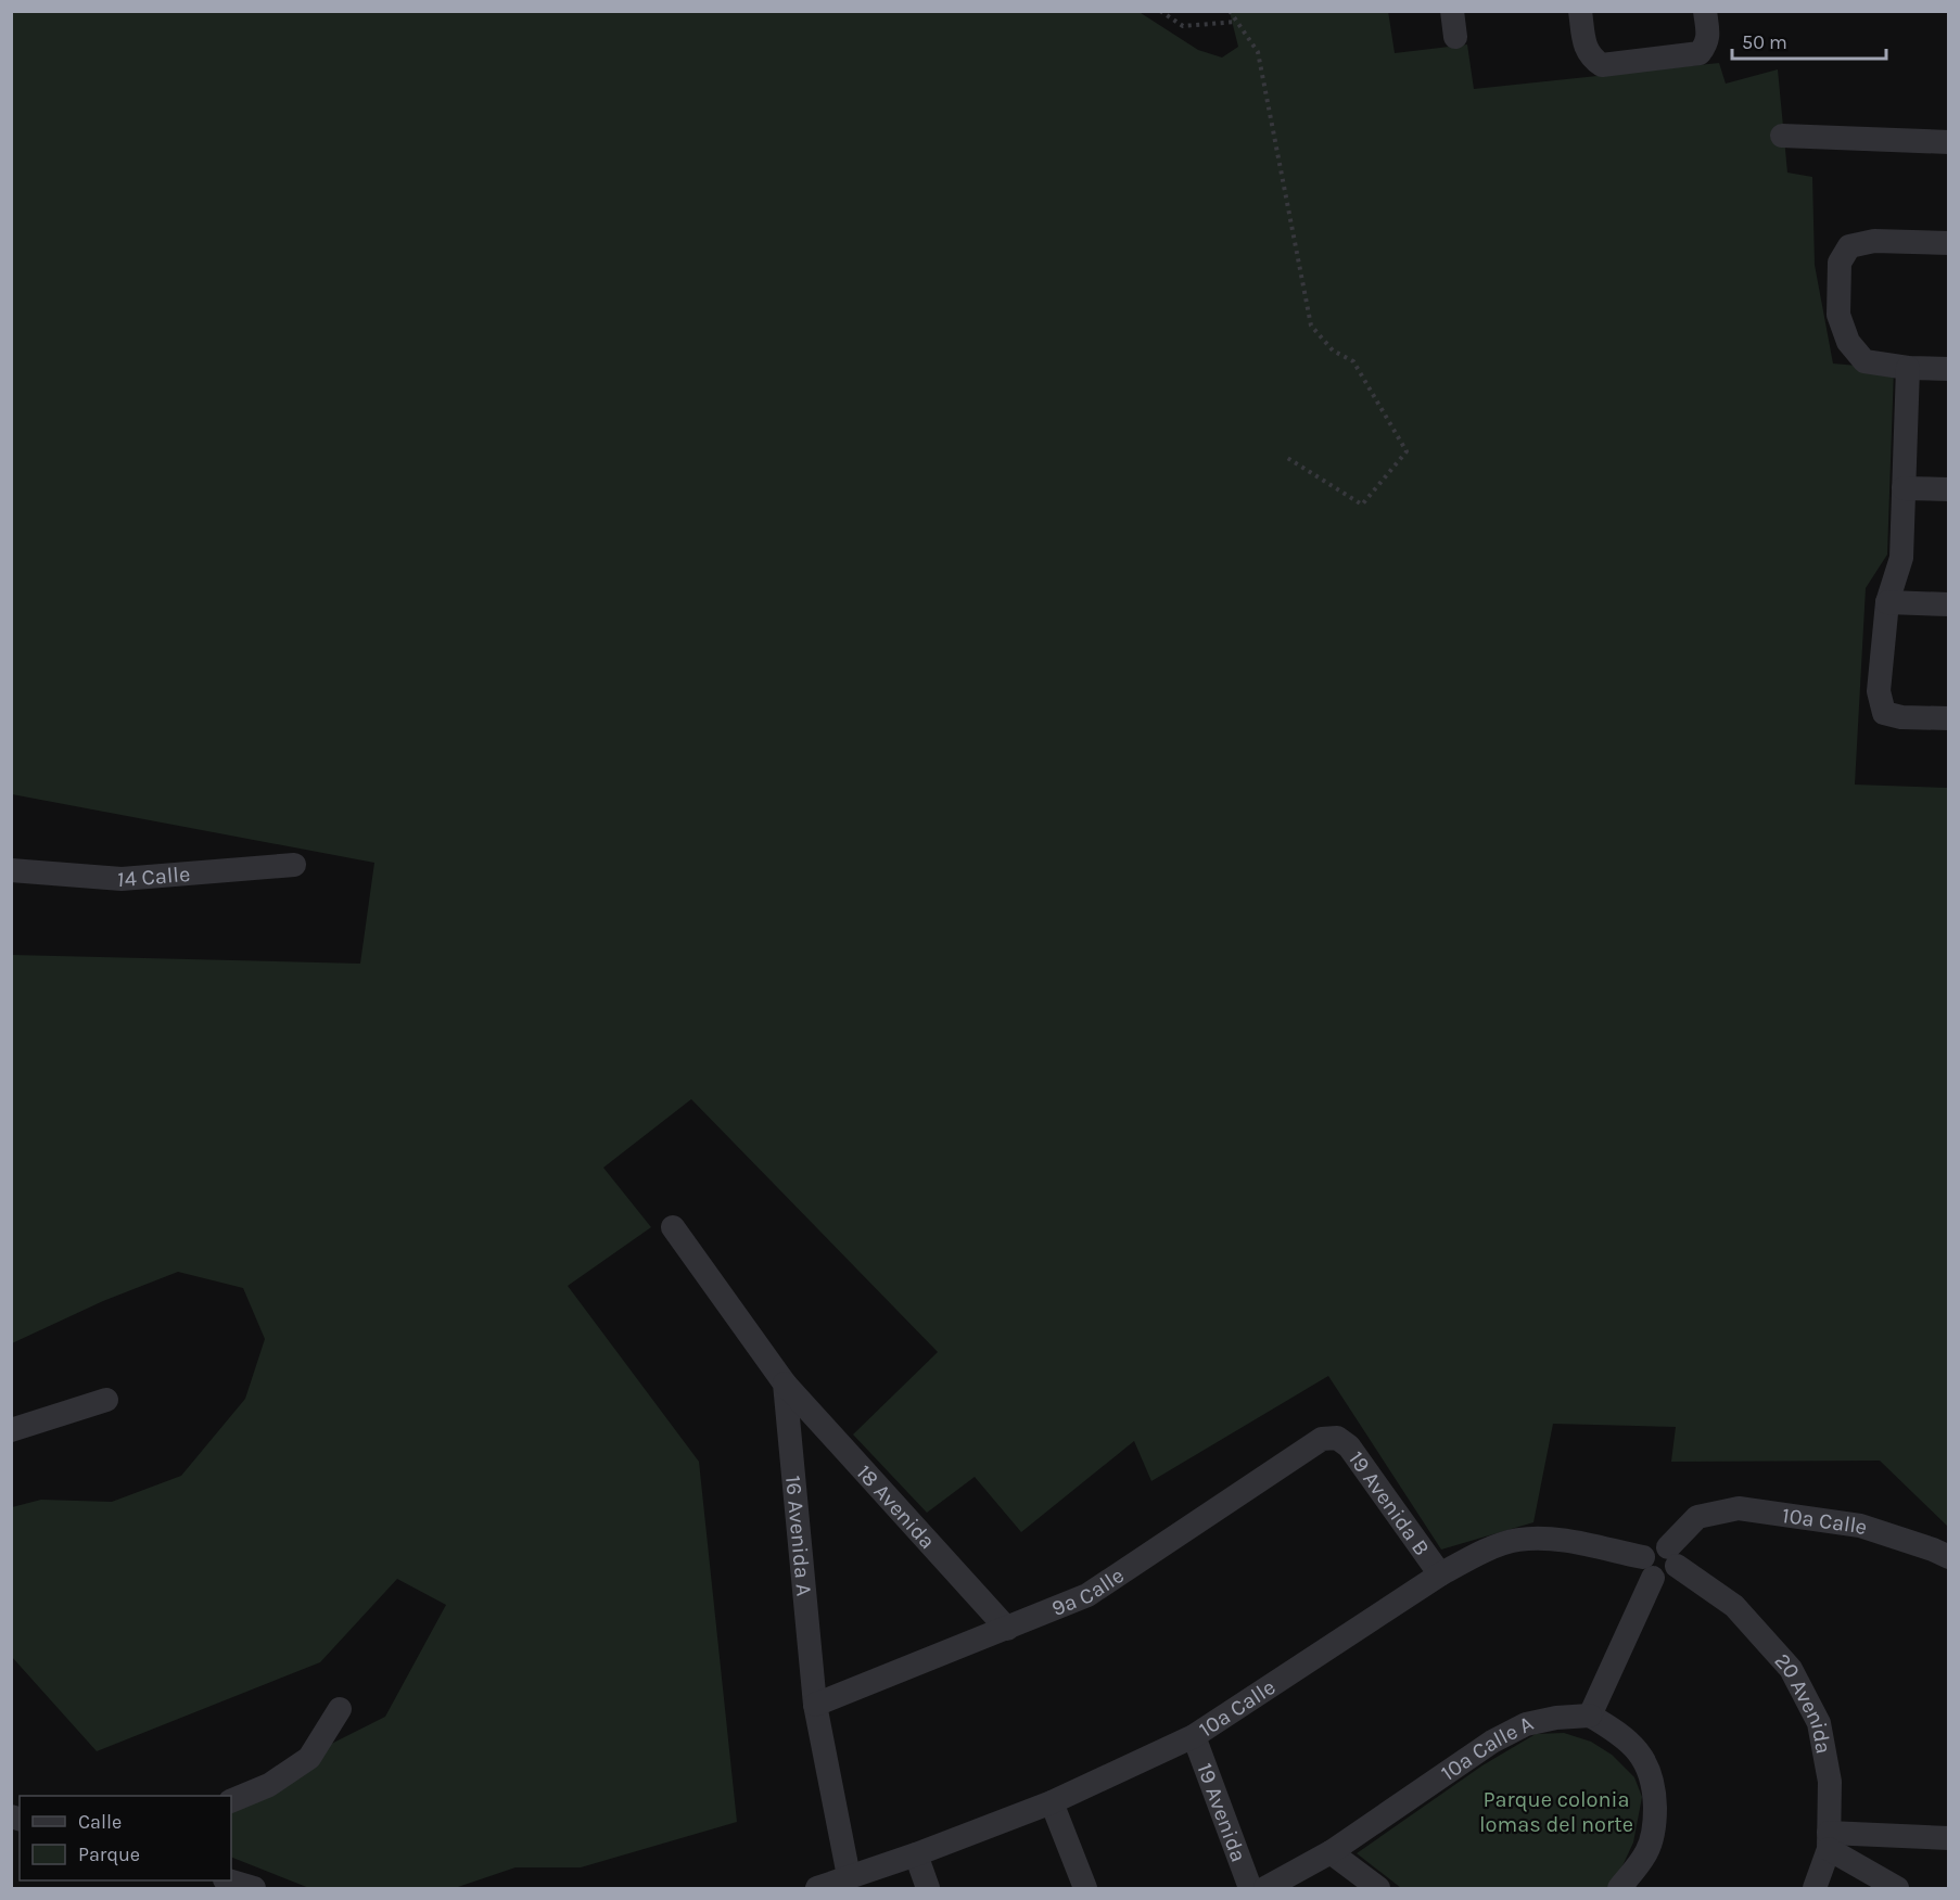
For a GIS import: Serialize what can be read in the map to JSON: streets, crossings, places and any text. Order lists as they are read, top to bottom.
{
  "streets": {
    "street": [
      "14 Calle",
      "19 Avenida B",
      "18 Avenida",
      "10a Calle",
      "16 Avenida A",
      "9a Calle",
      "20 Avenida",
      "10a Calle A",
      "19 Avenida"
    ]
  },
  "crossings": [
    ["19 Avenida B", "10a Calle"],
    ["19 Avenida B", "9a Calle"],
    ["18 Avenida", "16 Avenida A"],
    ["18 Avenida", "9a Calle"],
    ["10a Calle", "16 Avenida A"],
    ["10a Calle", "20 Avenida"],
    ["10a Calle", "19 Avenida"],
    ["16 Avenida A", "9a Calle"]
  ],
  "parks": ["Parque colonia lomas del norte"],
  "legend": ["Calle", "Parque"],
  "scale_bar": "50 m"
}
